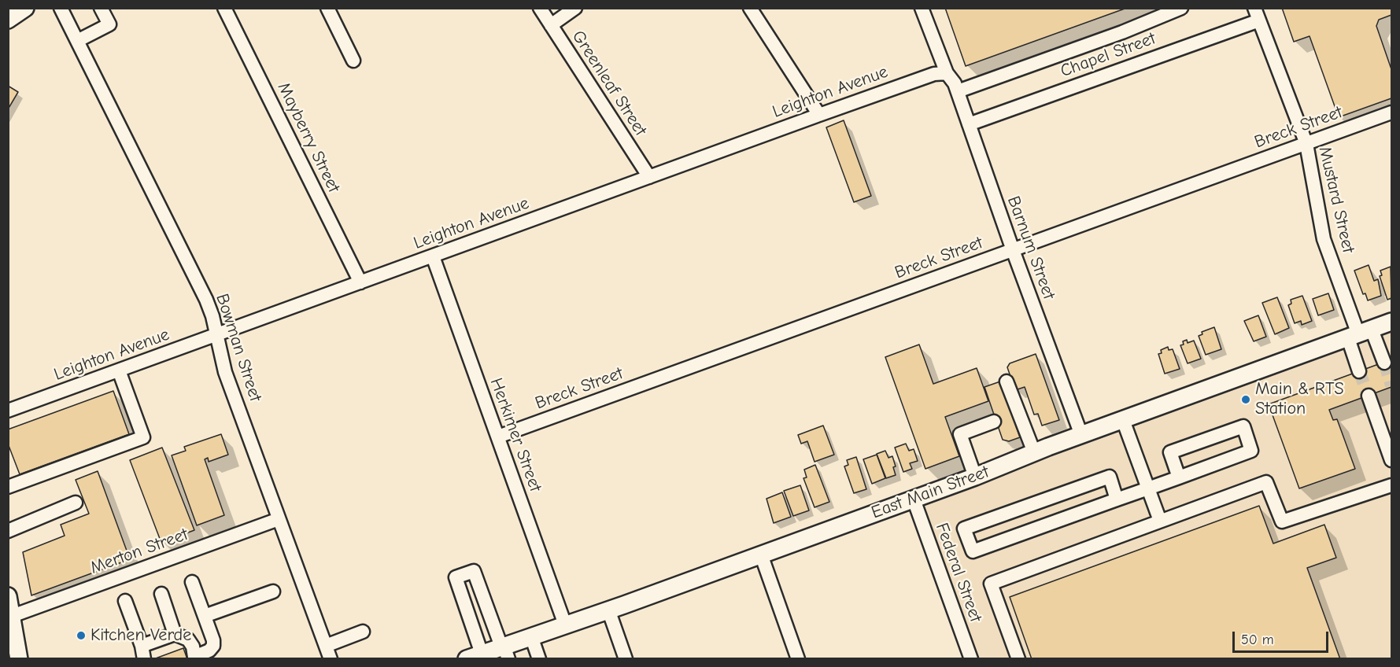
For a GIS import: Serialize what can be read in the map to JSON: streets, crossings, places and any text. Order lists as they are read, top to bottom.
{
  "streets": {
    "main road": ["East Main Street"],
    "street": [
      "Chapel Street",
      "Greenleaf Street",
      "Leighton Avenue",
      "Breck Street",
      "Mayberry Street",
      "Mustard Street",
      "Barnum Street",
      "Bowman Street",
      "Herkimer Street",
      "Merton Street",
      "Federal Street"
    ]
  },
  "crossings": [
    ["Chapel Street", "Mustard Street"],
    ["Chapel Street", "Barnum Street"],
    ["Greenleaf Street", "Leighton Avenue"],
    ["Leighton Avenue", "Mayberry Street"],
    ["Leighton Avenue", "Barnum Street"],
    ["Leighton Avenue", "Bowman Street"],
    ["Leighton Avenue", "Herkimer Street"],
    ["Breck Street", "Mustard Street"],
    ["Breck Street", "Barnum Street"],
    ["Breck Street", "Herkimer Street"],
    ["Mustard Street", "East Main Street"],
    ["Barnum Street", "East Main Street"],
    ["Bowman Street", "Merton Street"],
    ["Herkimer Street", "East Main Street"],
    ["East Main Street", "Federal Street"]
  ],
  "places": ["Main & RTS Station", "Kitchen Verde"],
  "scale_bar": "50 m"
}
